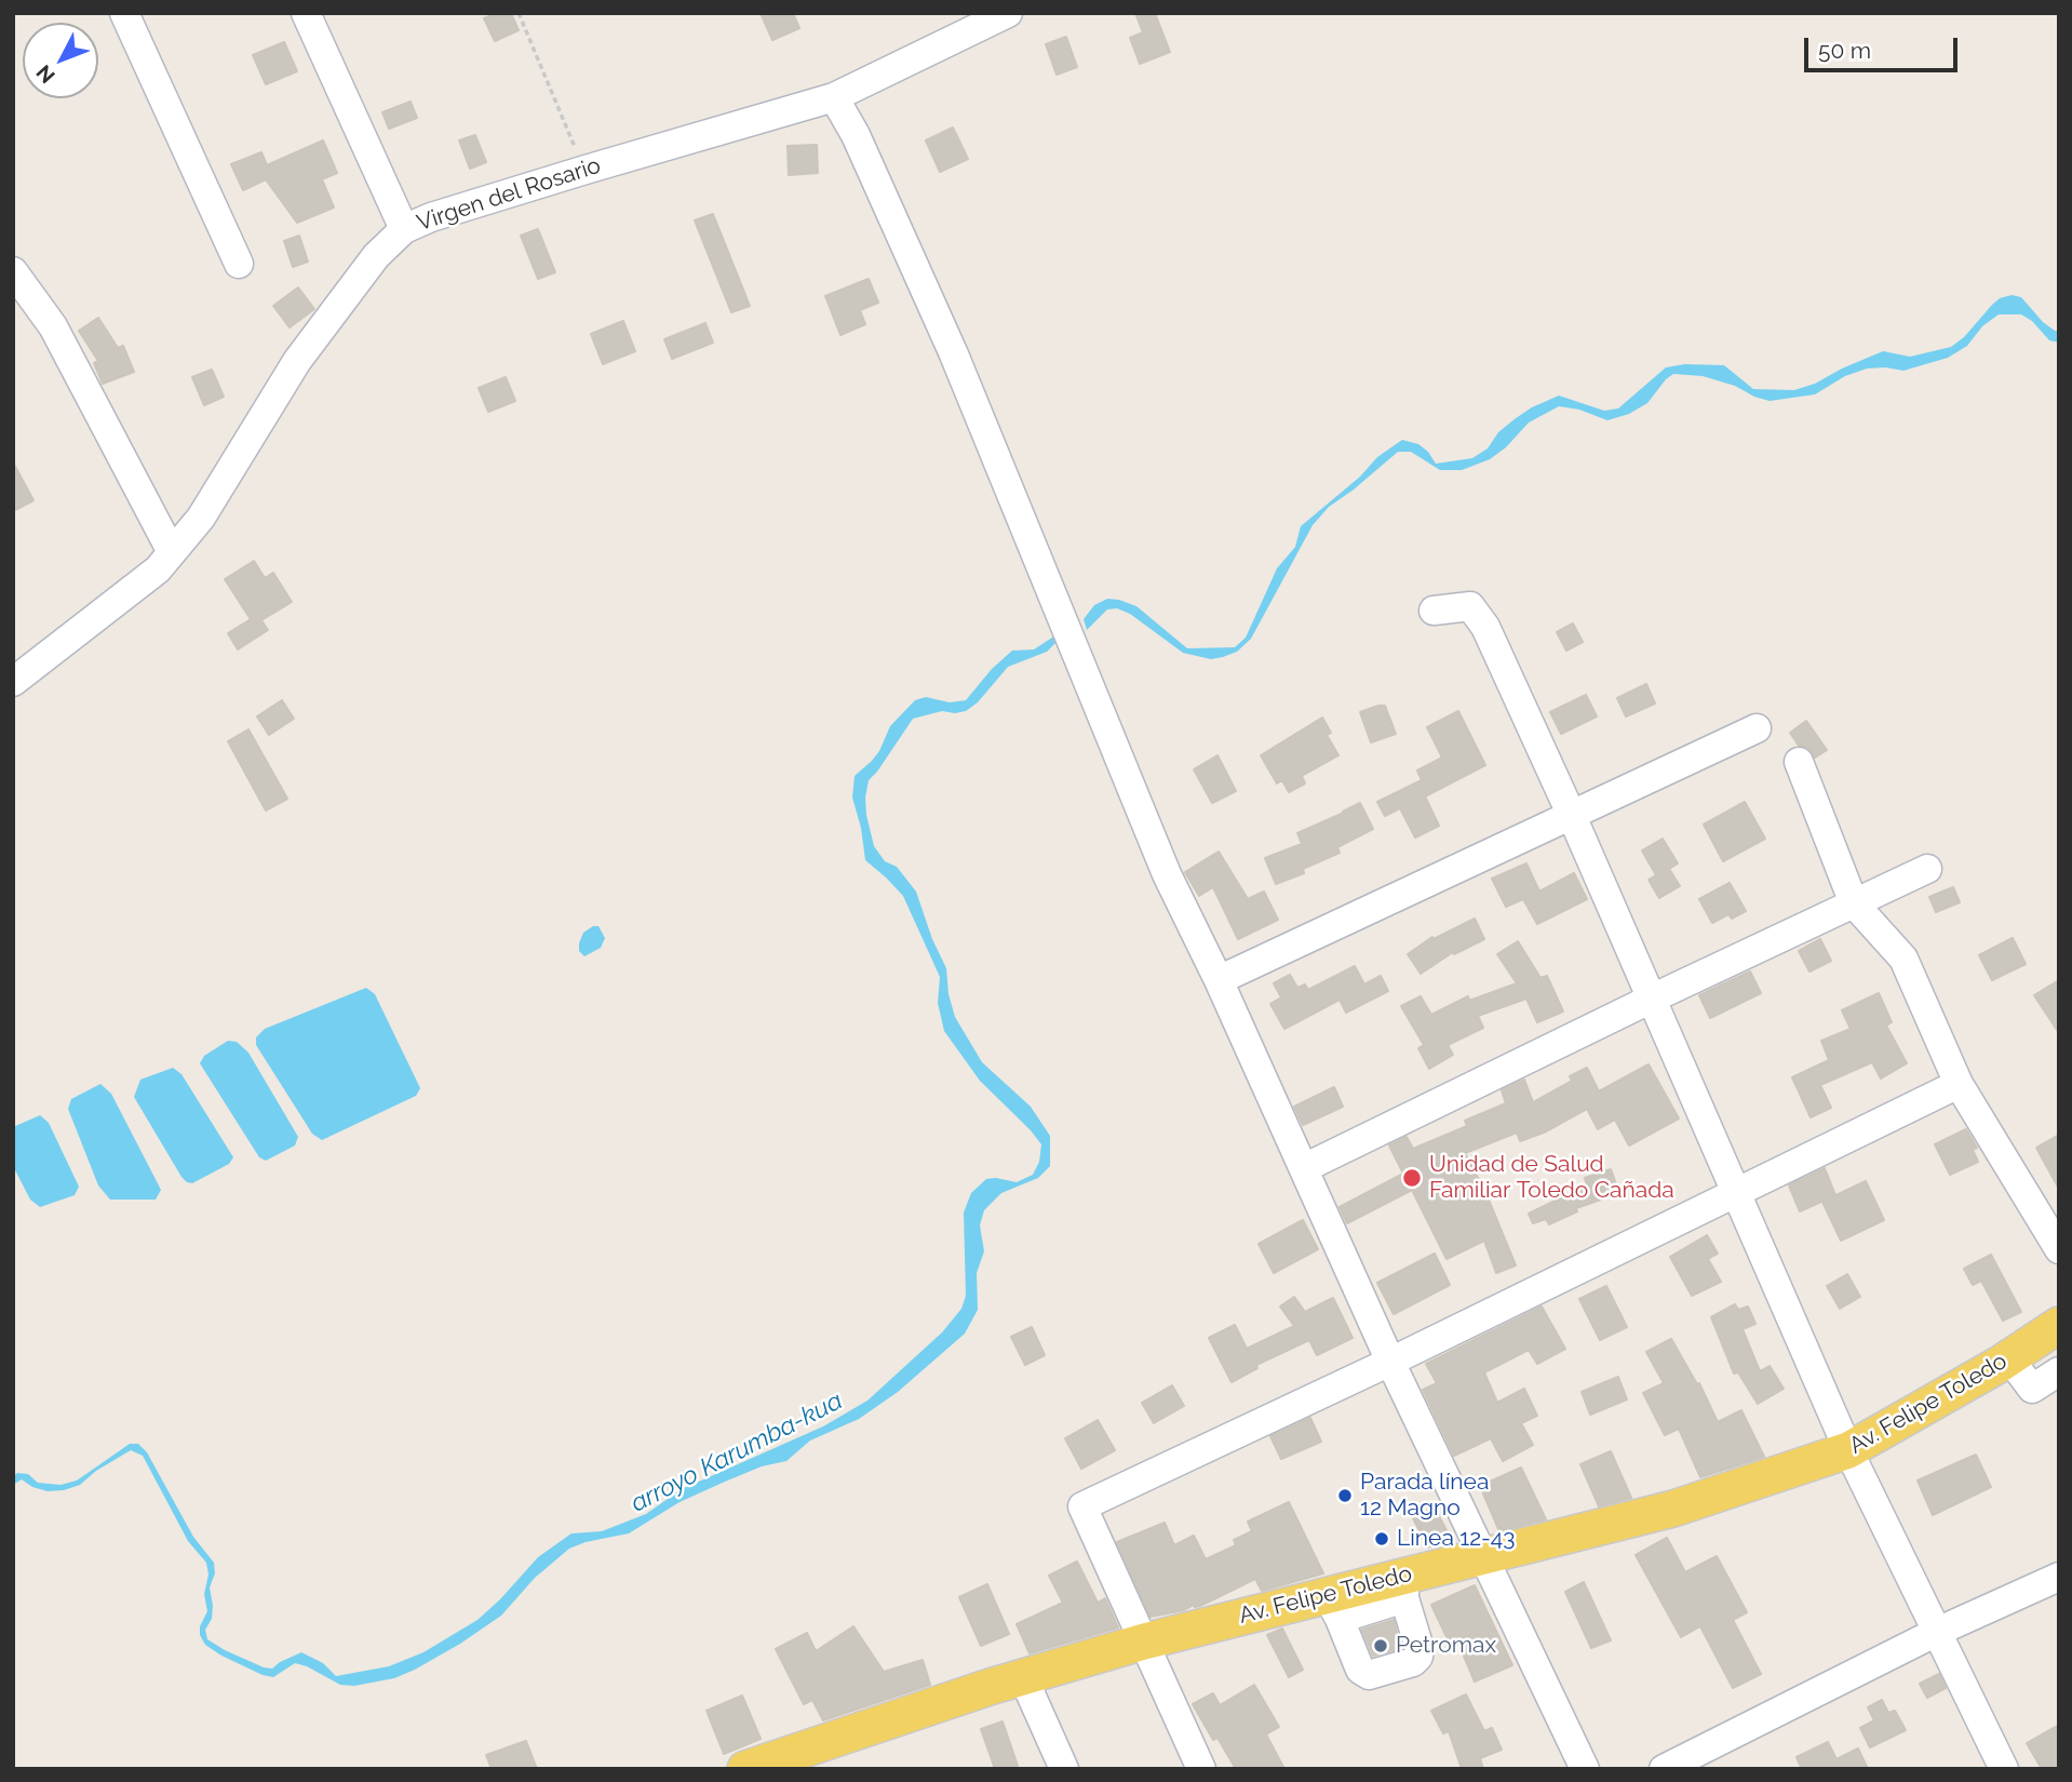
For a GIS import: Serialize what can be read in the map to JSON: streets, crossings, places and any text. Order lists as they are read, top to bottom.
{
  "streets": {
    "main road": ["Av. Felipe Toledo"],
    "street": ["Virgen del Rosario"]
  },
  "water": ["arroyo Karumba-kua"],
  "places": [
    "Unidad de Salud Familiar Toledo Cañada",
    "Parada línea 12 Magno",
    "Linea 12-43",
    "Petromax"
  ],
  "scale_bar": "50 m",
  "north": "bottom left"
}
